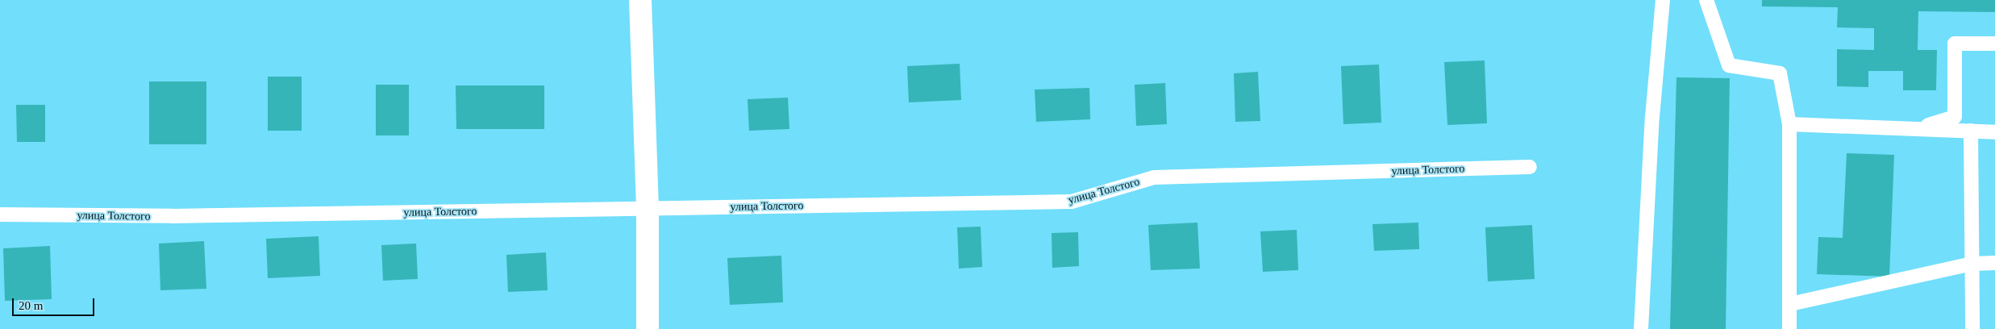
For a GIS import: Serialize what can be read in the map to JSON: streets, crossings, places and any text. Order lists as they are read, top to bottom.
{
  "streets": {
    "lane": ["улица Толстого"]
  },
  "scale_bar": "20 m"
}
